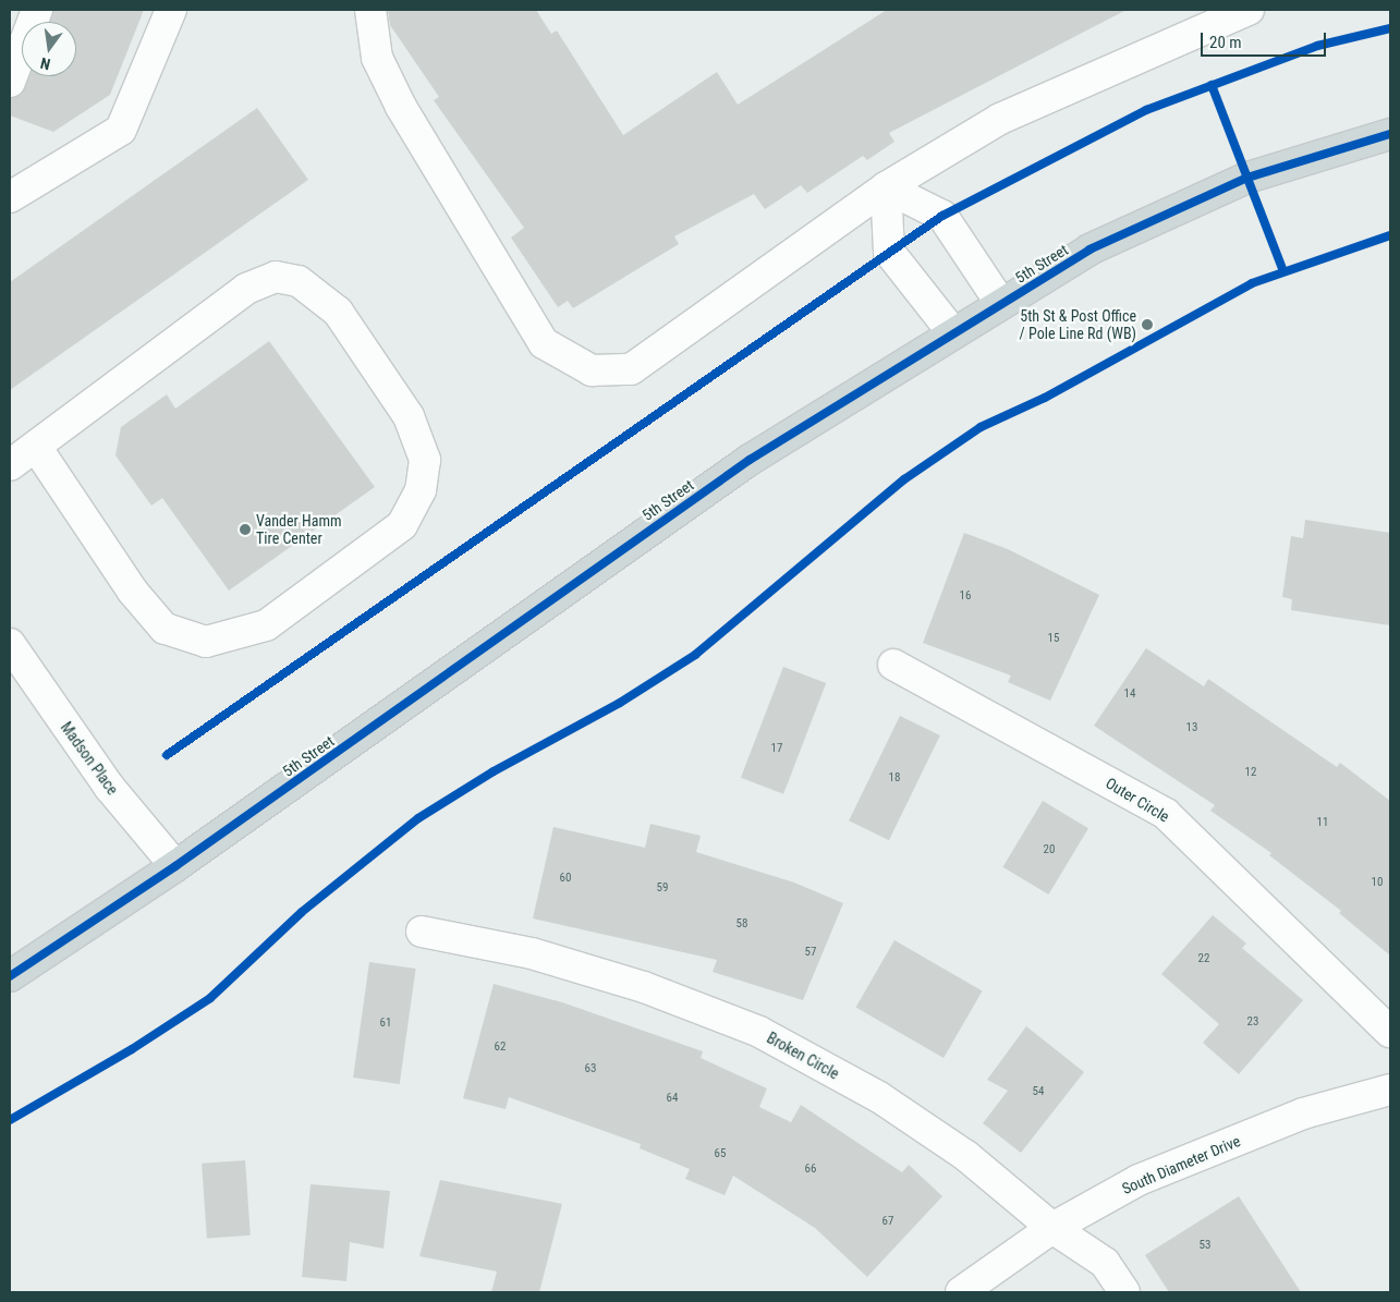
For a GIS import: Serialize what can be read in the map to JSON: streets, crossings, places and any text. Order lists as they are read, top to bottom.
{
  "streets": {
    "main road": ["5th Street"],
    "street": [
      "Madson Place",
      "Outer Circle",
      "Broken Circle",
      "South Diameter Drive"
    ]
  },
  "crossings": [
    ["5th Street", "Madson Place"],
    ["Broken Circle", "South Diameter Drive"]
  ],
  "places": ["5th St & Post Office / Pole Line Rd (WB)", "Vander Hamm Tire Center"],
  "house_numbers": [
    "16",
    "15",
    "14",
    "13",
    "17",
    "12",
    "18",
    "11",
    "20",
    "60",
    "10",
    "59",
    "58",
    "57",
    "22",
    "23",
    "61",
    "62",
    "63",
    "54",
    "64",
    "65",
    "66",
    "67",
    "53"
  ],
  "scale_bar": "20 m",
  "north": "bottom"
}
